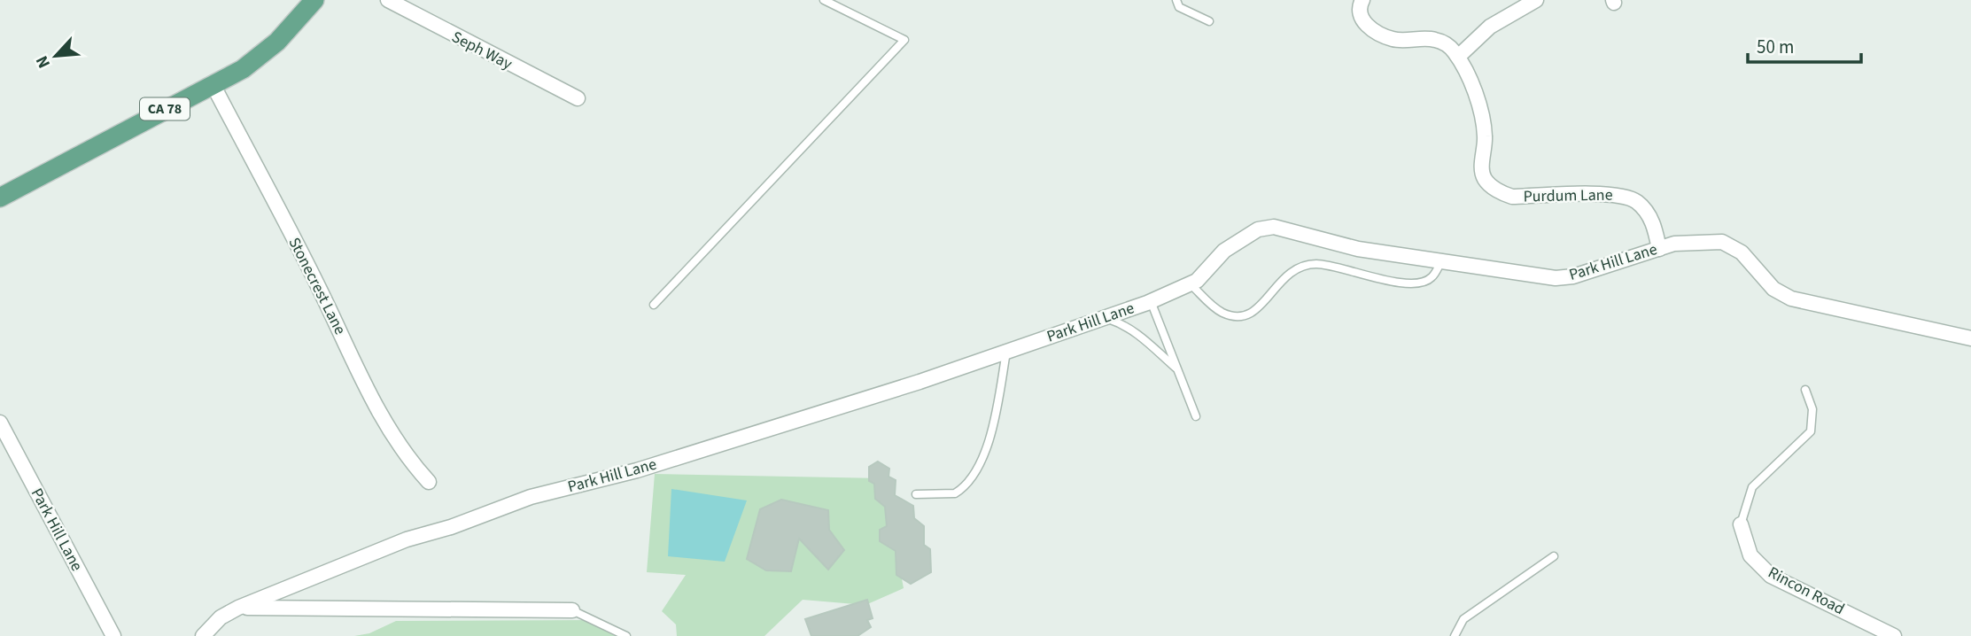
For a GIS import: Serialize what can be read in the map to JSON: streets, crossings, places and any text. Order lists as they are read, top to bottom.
{
  "streets": {
    "main road": ["CA 78"],
    "street": [
      "Seph Way",
      "Purdum Lane",
      "Park Hill Lane",
      "Stonecrest Lane",
      "Rincon Road"
    ]
  },
  "crossings": [
    ["CA 78", "Stonecrest Lane"],
    ["Purdum Lane", "Park Hill Lane"]
  ],
  "scale_bar": "50 m",
  "north": "bottom left"
}
